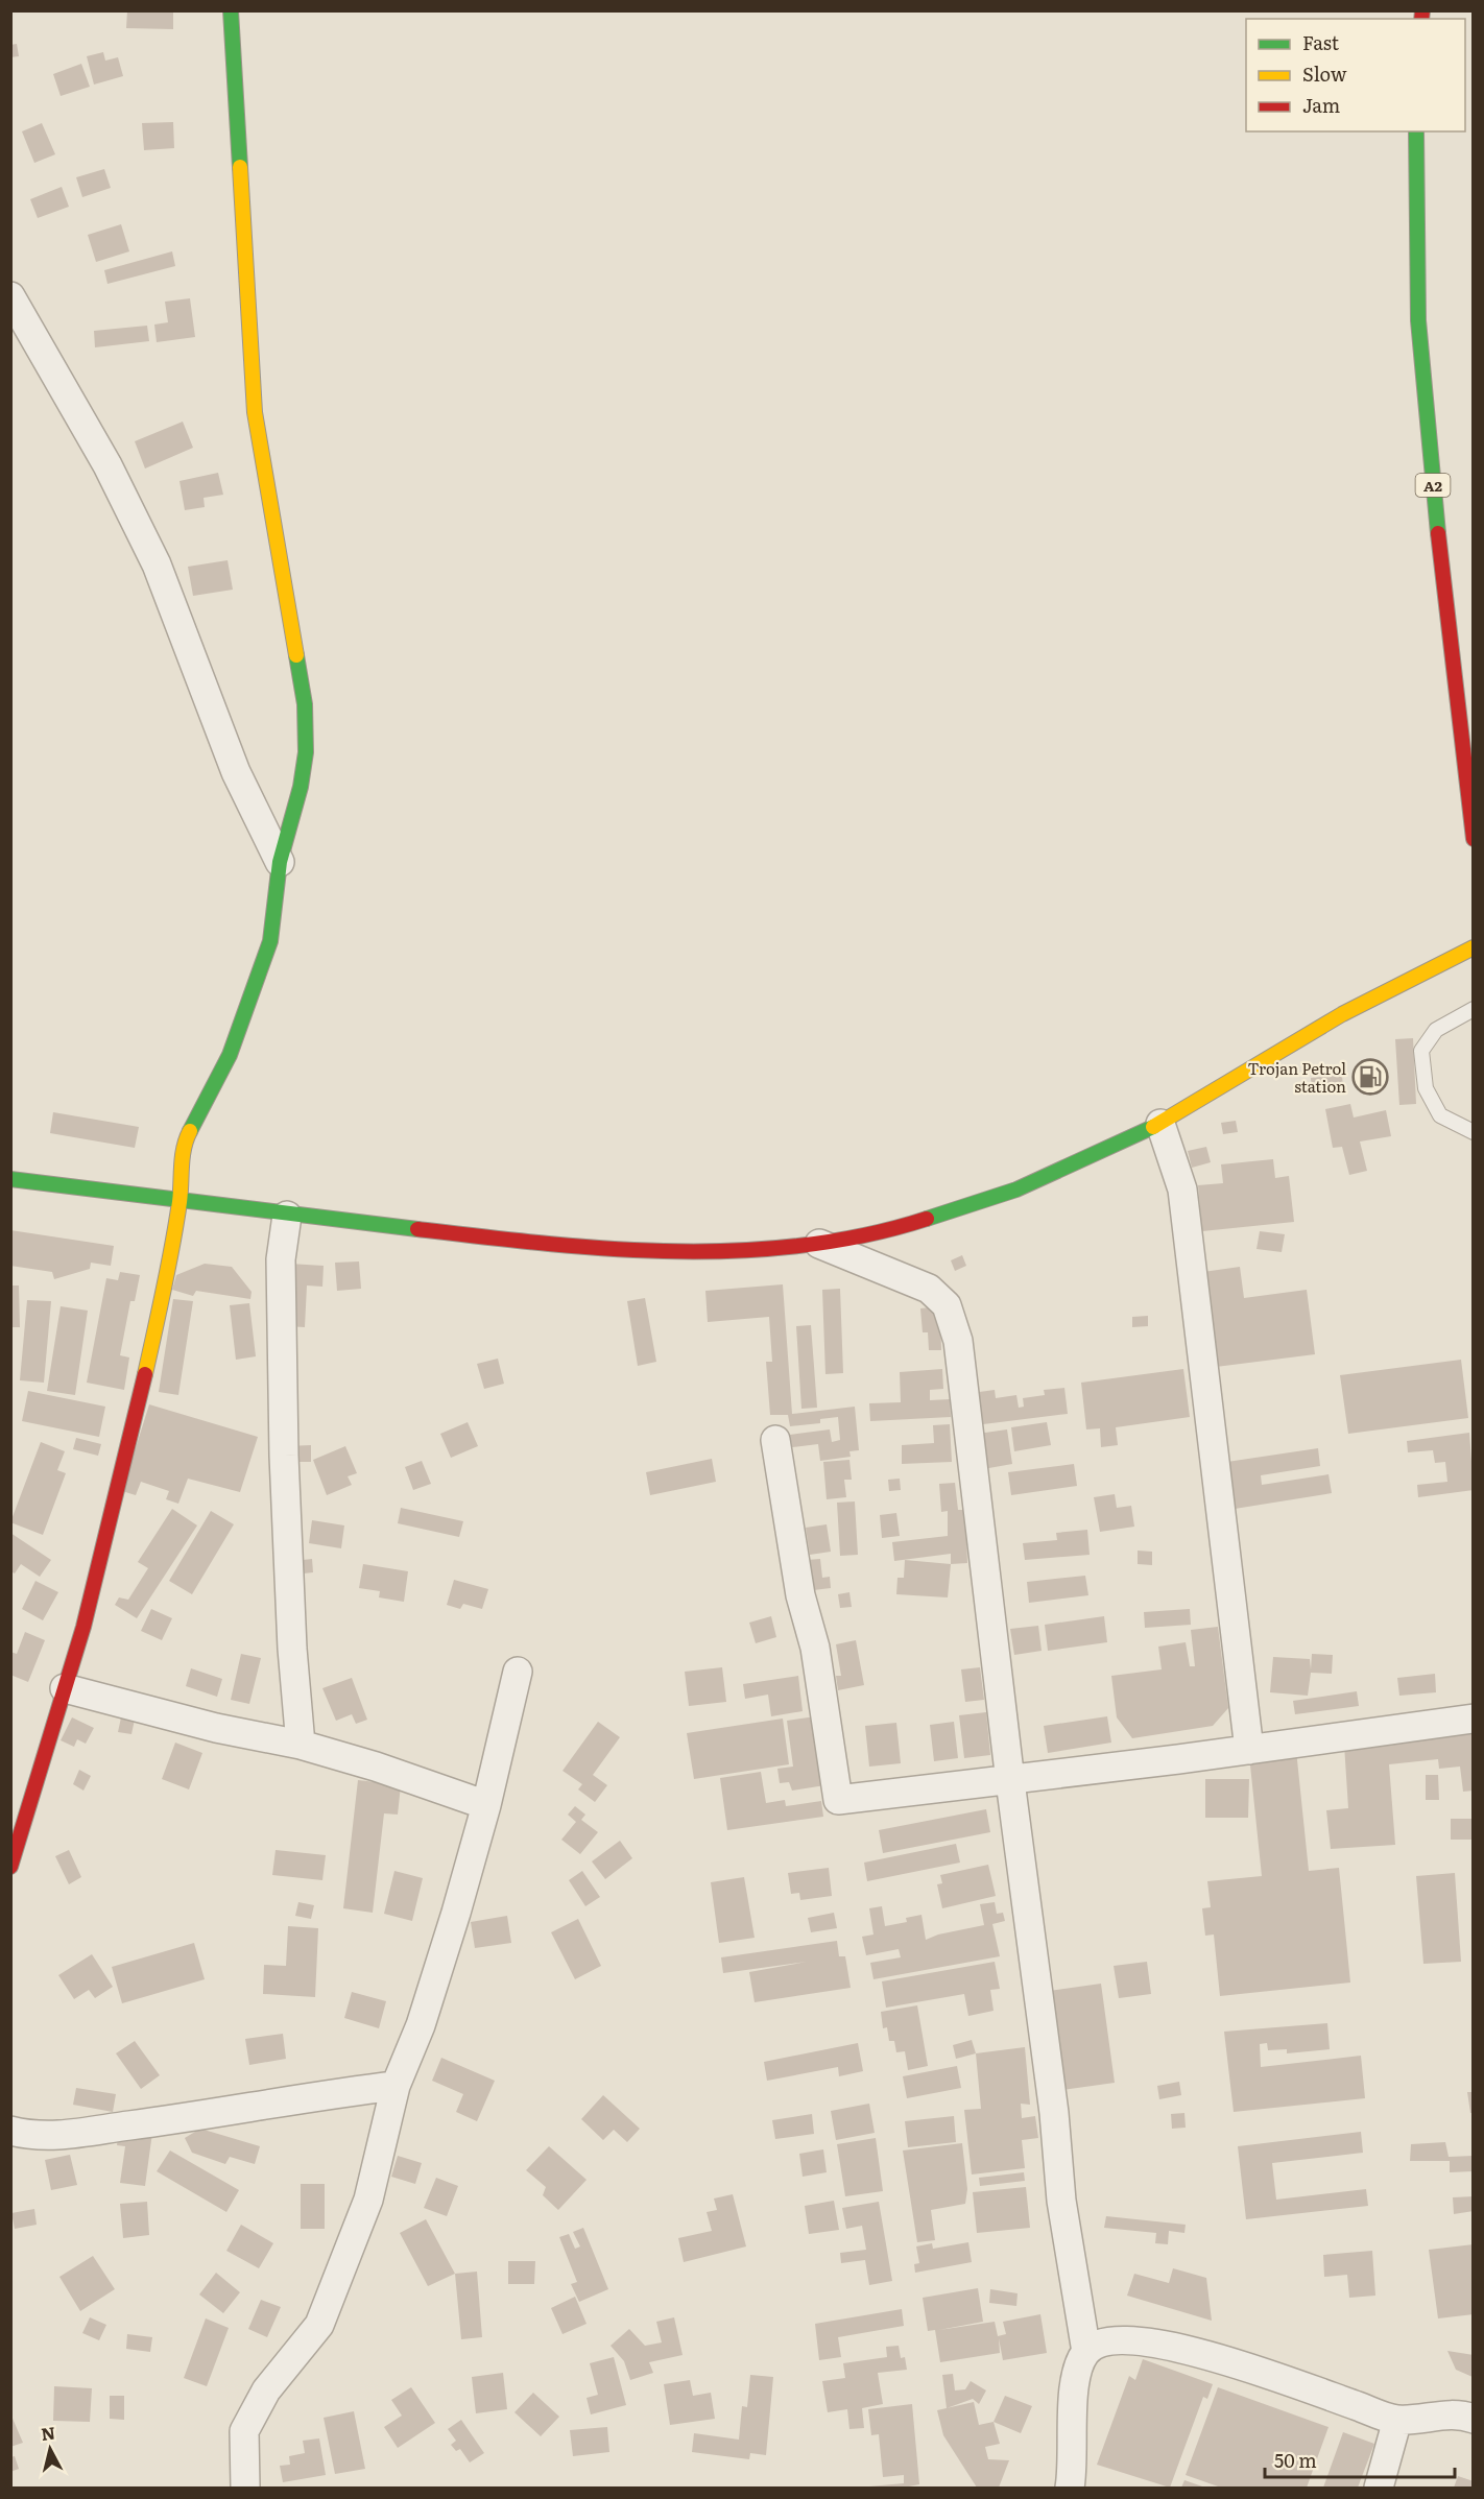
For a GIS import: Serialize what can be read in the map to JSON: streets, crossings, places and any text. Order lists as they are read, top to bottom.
{
  "streets": {
    "main road": ["A2"]
  },
  "places": {
    "fuel station": ["Trojan Petrol station"]
  },
  "legend": ["Fast", "Slow", "Jam"],
  "scale_bar": "50 m",
  "north": "top"
}
